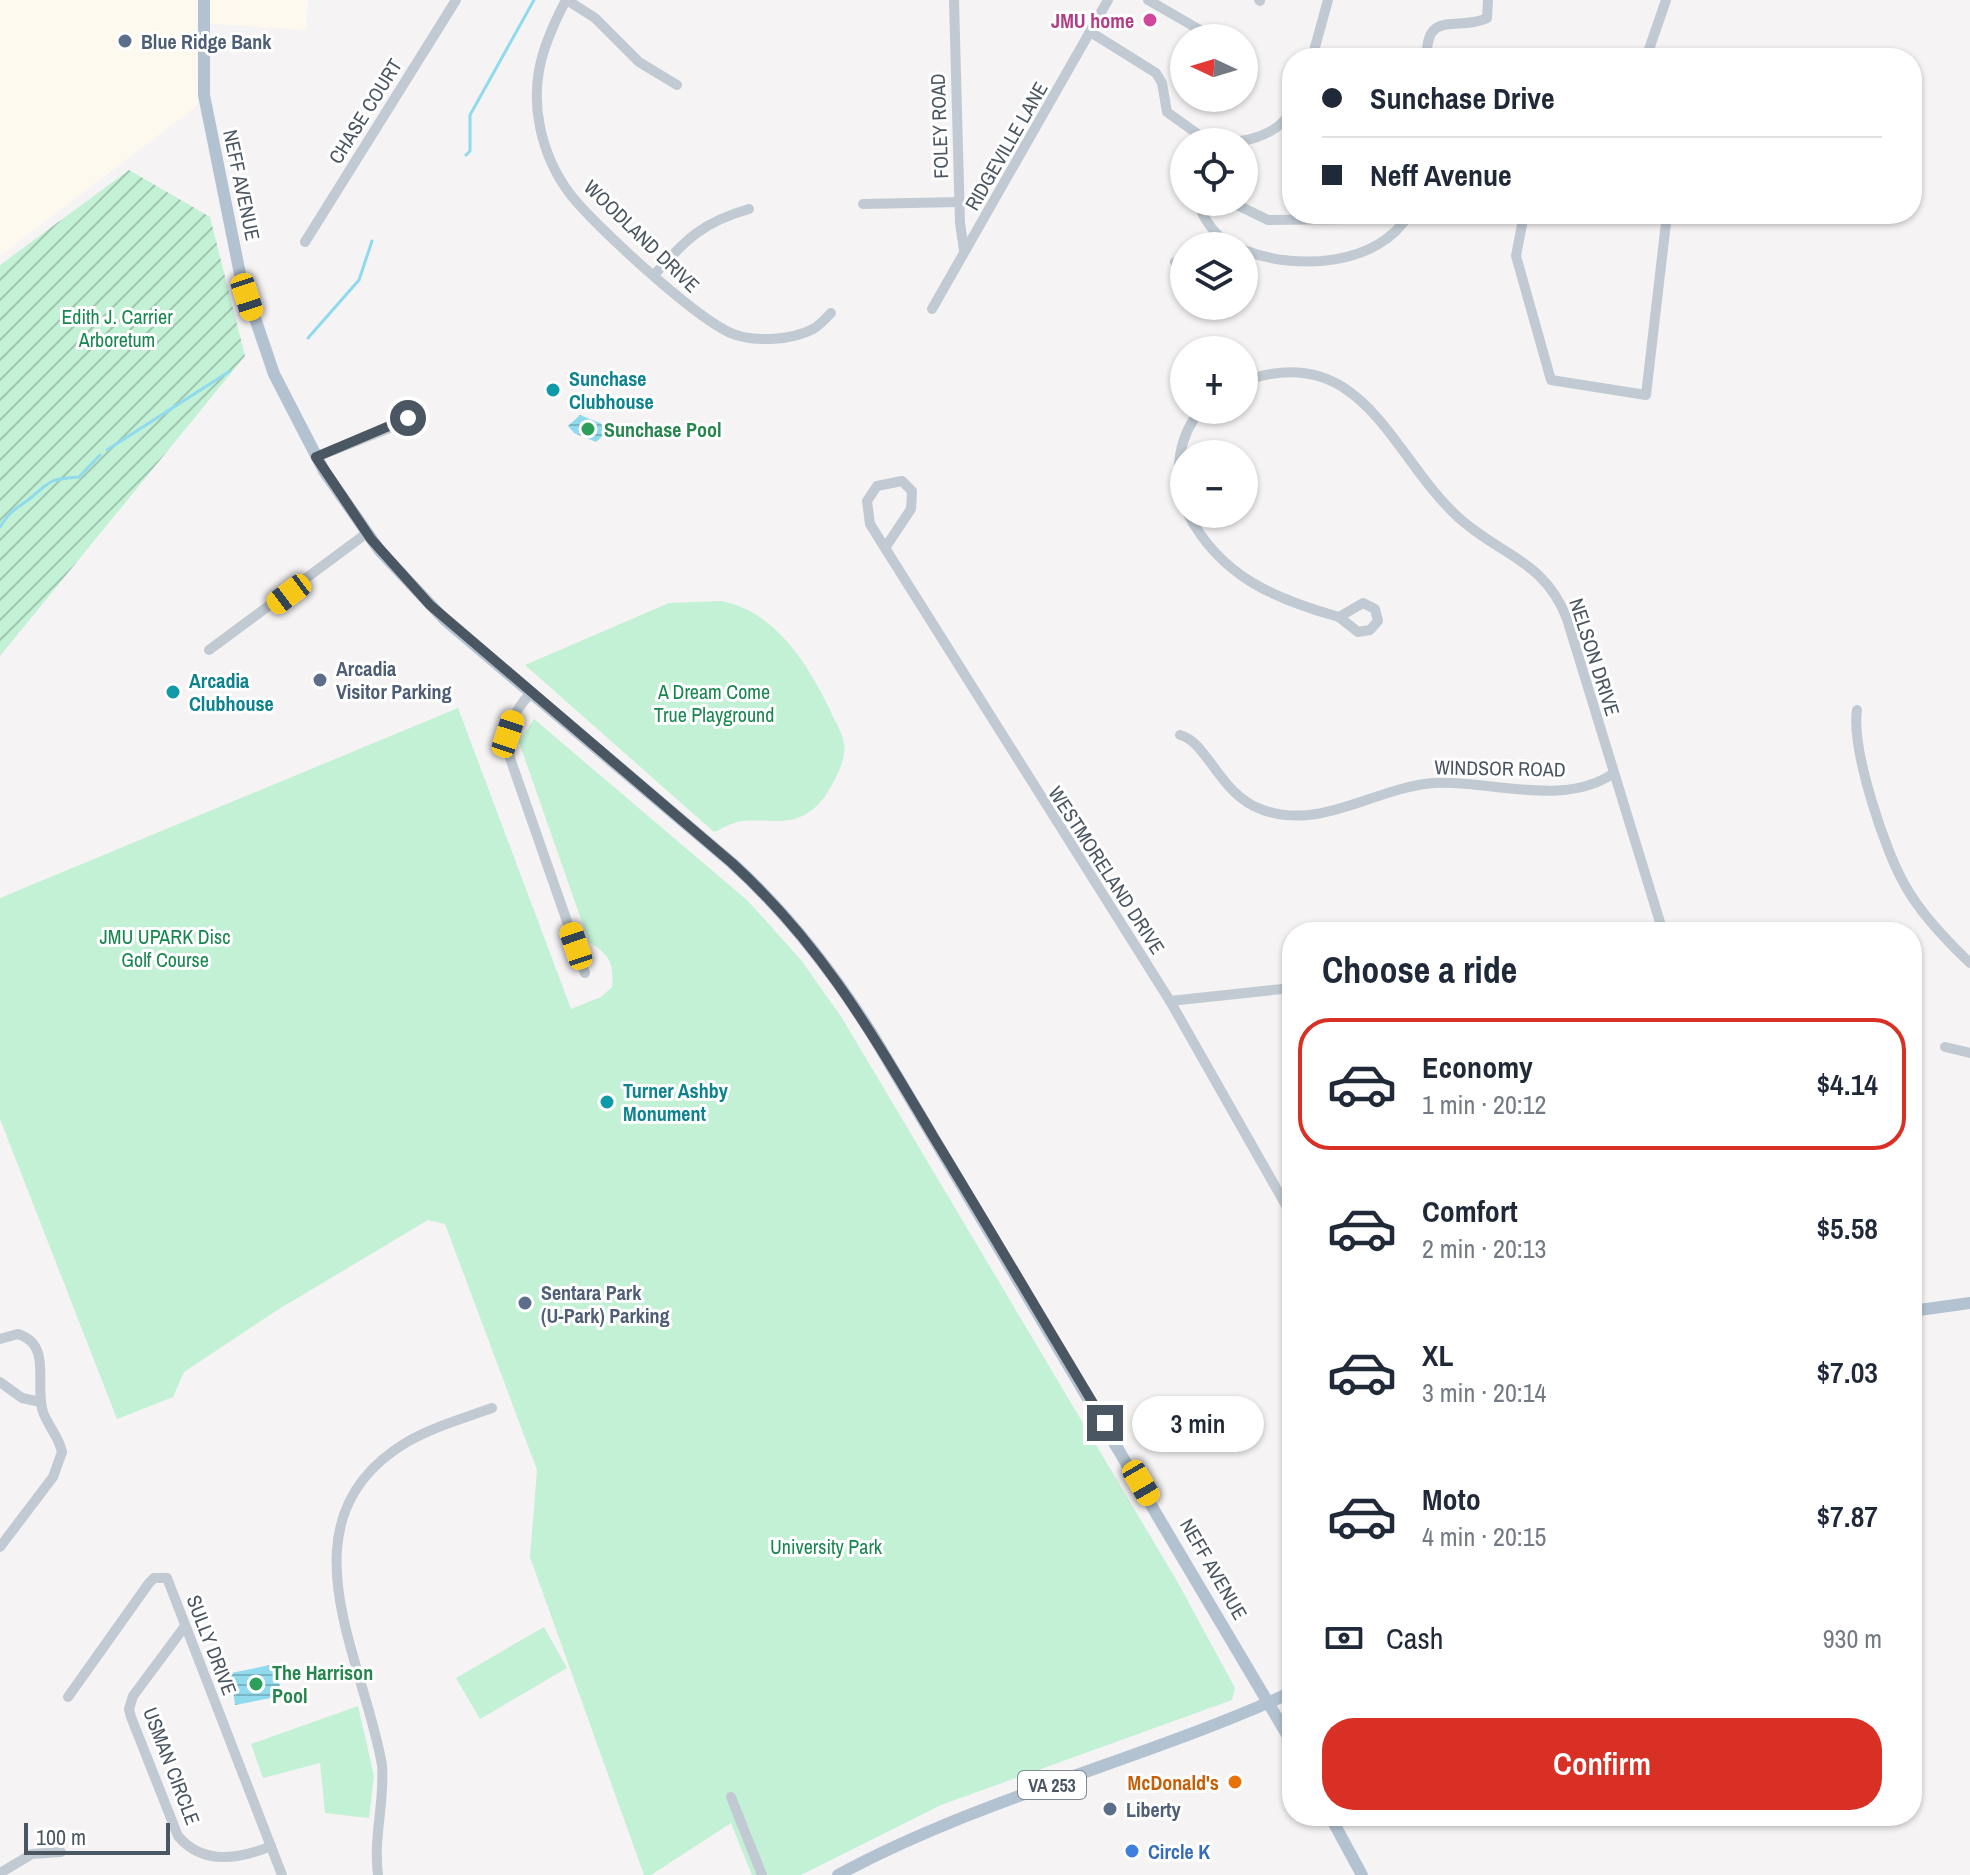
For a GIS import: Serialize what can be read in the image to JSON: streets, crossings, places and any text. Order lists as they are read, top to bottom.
{
  "streets": {
    "main road": ["NEFF AVENUE", "VA 253"],
    "street": [
      "CHASE COURT",
      "FOLEY ROAD",
      "RIDGEVILLE LANE",
      "WOODLAND DRIVE",
      "NELSON DRIVE",
      "WINDSOR ROAD",
      "WESTMORELAND DRIVE",
      "SULLY DRIVE",
      "USMAN CIRCLE"
    ]
  },
  "crossings": [
    ["FOLEY ROAD", "RIDGEVILLE LANE"],
    ["NEFF AVENUE", "VA 253"],
    ["NELSON DRIVE", "WINDSOR ROAD"],
    ["SULLY DRIVE", "USMAN CIRCLE"]
  ],
  "parks": [
    "Edith J. Carrier Arboretum",
    "A Dream Come True Playground",
    "JMU UPARK Disc Golf Course",
    "University Park"
  ],
  "places": [
    "JMU home",
    "Blue Ridge Bank",
    "Sunchase Clubhouse",
    "Sunchase Pool",
    "Arcadia Visitor Parking",
    "Arcadia Clubhouse",
    "Turner Ashby Monument",
    "Sentara Park (U-Park) Parking",
    "The Harrison Pool",
    "McDonald's",
    "Liberty",
    "Circle K"
  ],
  "scale_bar": "100 m",
  "north": "left",
  "page": {
    "map_buttons": ["+", "−"],
    "banner": ["Sunchase Drive", "Neff Avenue"],
    "heading": "Choose a ride",
    "list": [
      {
        "name": "Economy",
        "note": "1 min · 20:12",
        "value": "$4.14"
      },
      {
        "name": "Comfort",
        "note": "2 min · 20:13",
        "value": "$5.58"
      },
      {
        "name": "XL",
        "note": "3 min · 20:14",
        "value": "$7.03"
      },
      {
        "name": "Moto",
        "note": "4 min · 20:15",
        "value": "$7.87"
      }
    ],
    "bubble": "3 min",
    "pay": ["Cash", "930 m"],
    "buttons": "Confirm",
    "scale": "100 m"
  }
}
